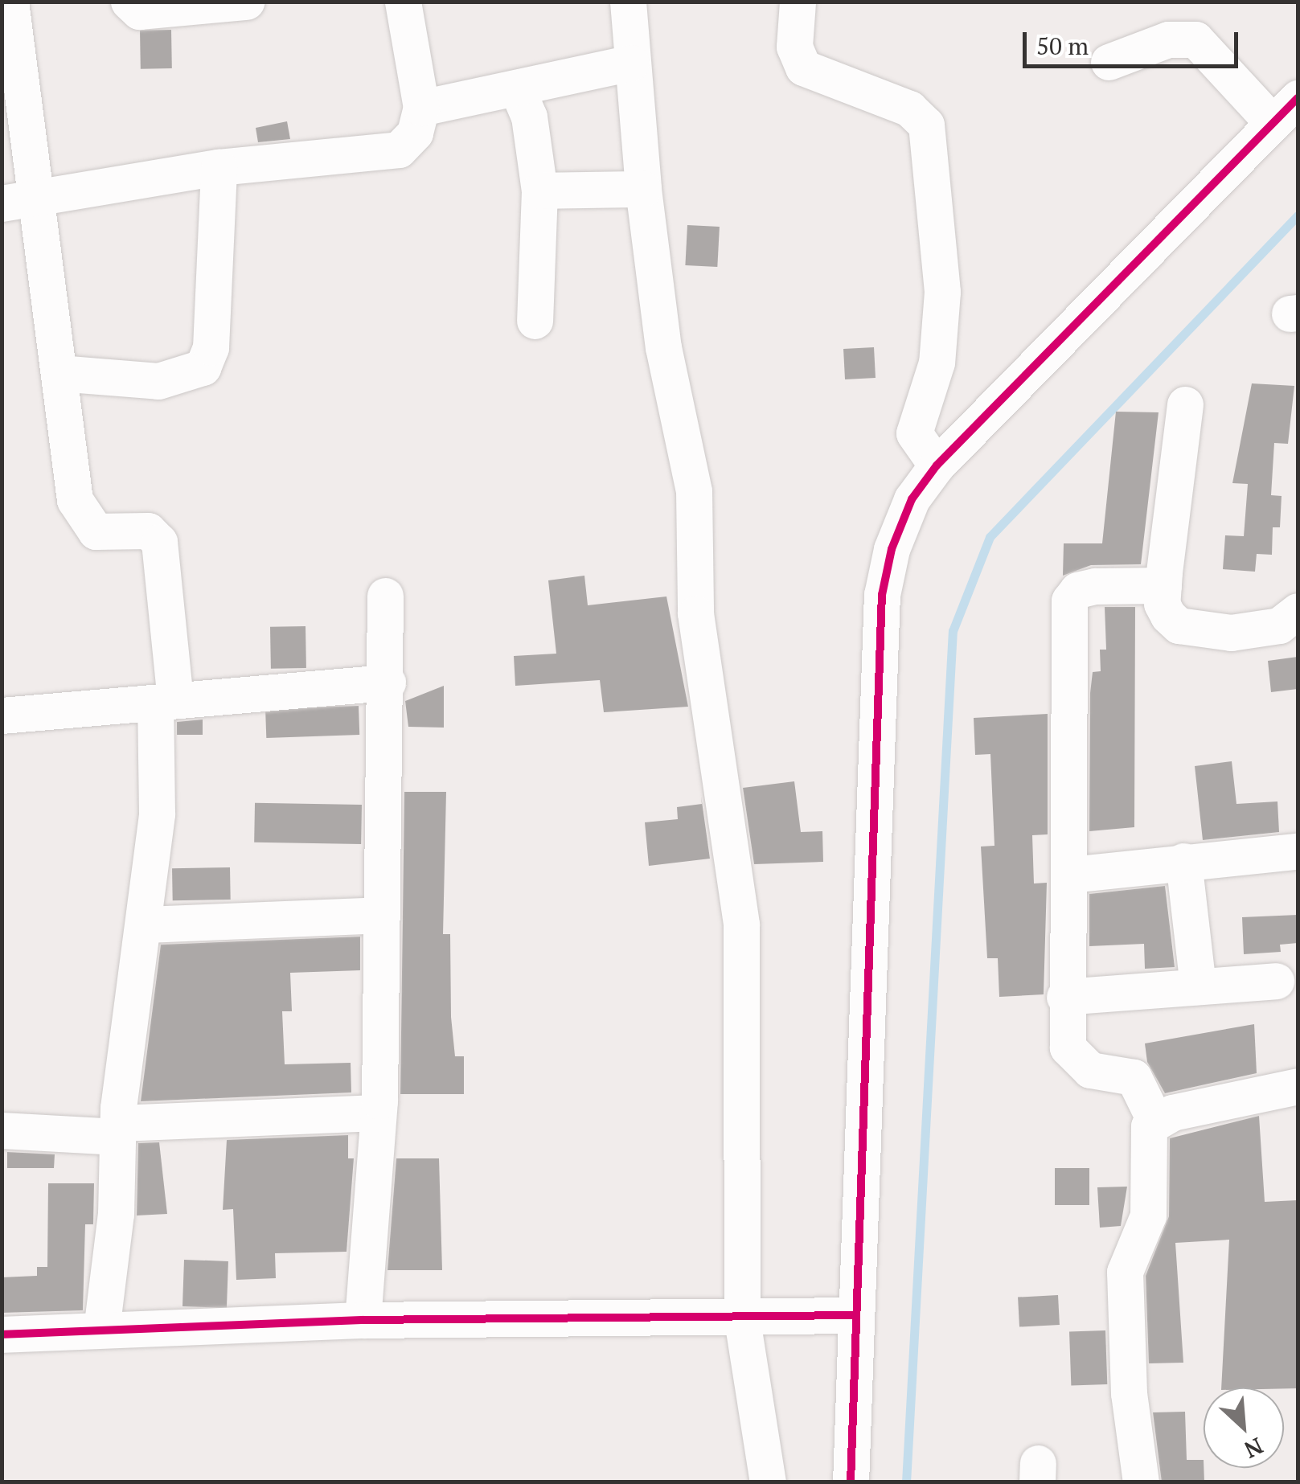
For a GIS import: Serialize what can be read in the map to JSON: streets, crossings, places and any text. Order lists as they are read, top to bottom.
{
  "scale_bar": "50 m",
  "north": "bottom right"
}
